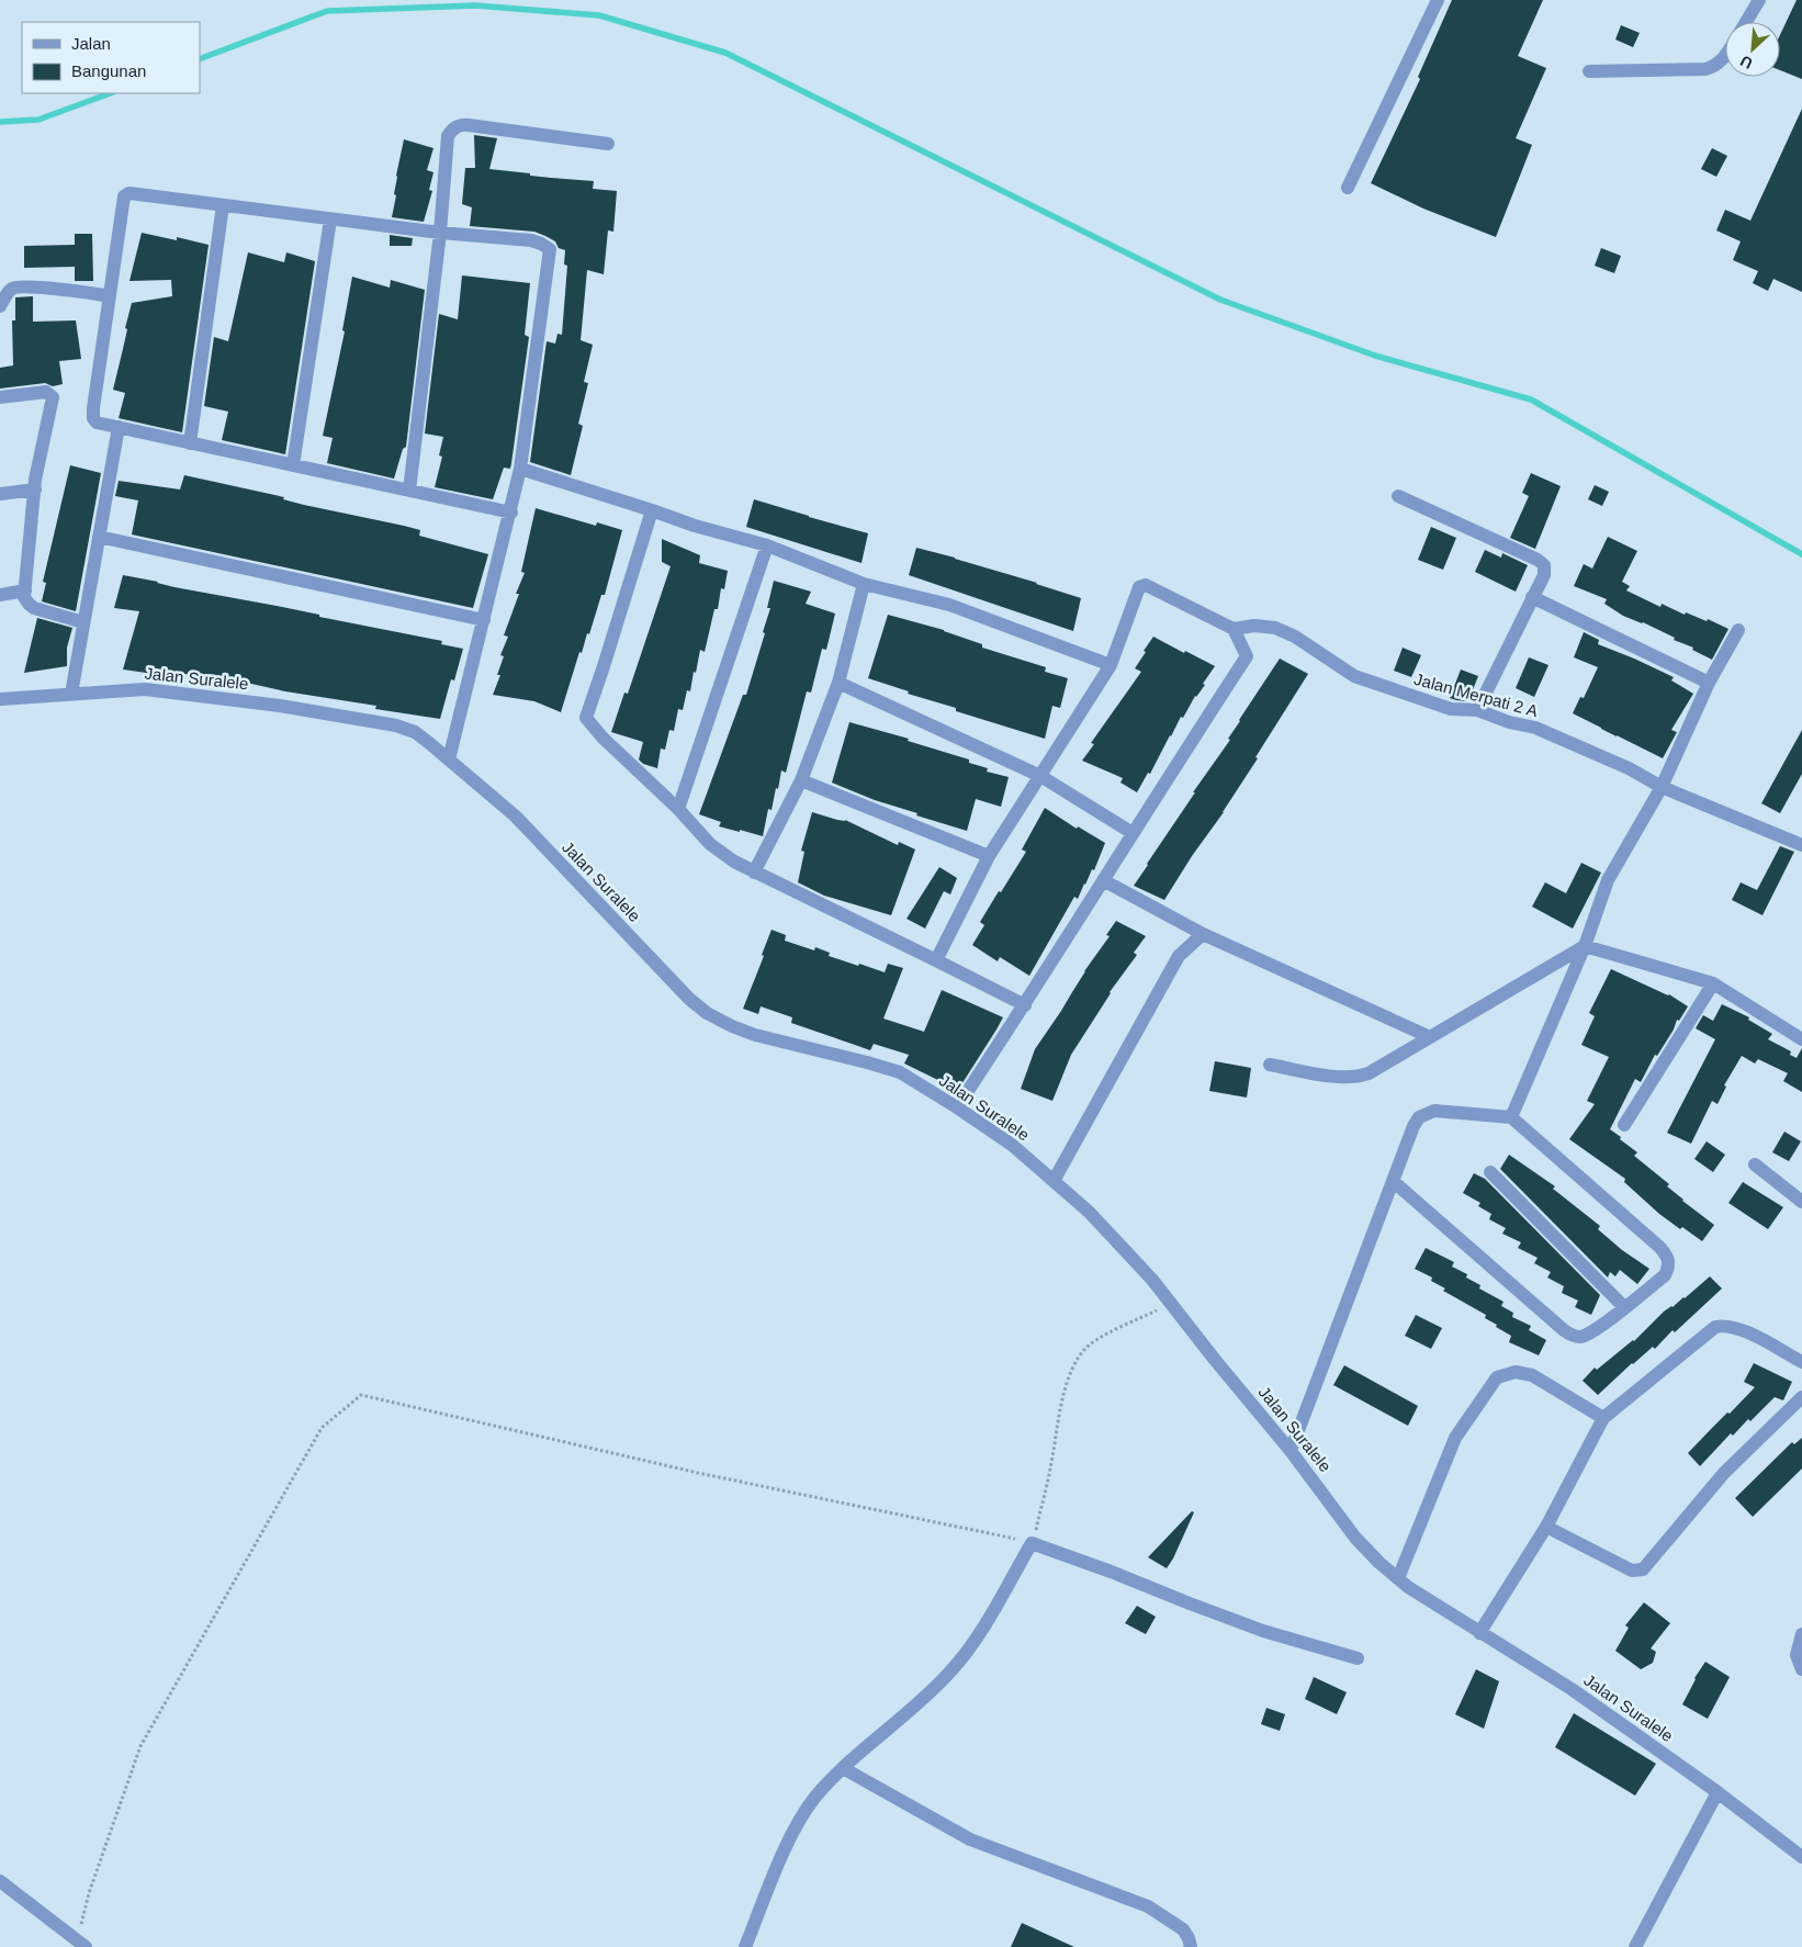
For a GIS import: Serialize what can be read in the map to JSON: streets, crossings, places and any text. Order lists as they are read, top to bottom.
{
  "streets": {
    "street": ["Jalan Suralele", "Jalan Merpati 2 A"]
  },
  "legend": ["Jalan", "Bangunan"],
  "north": "bottom left"
}
